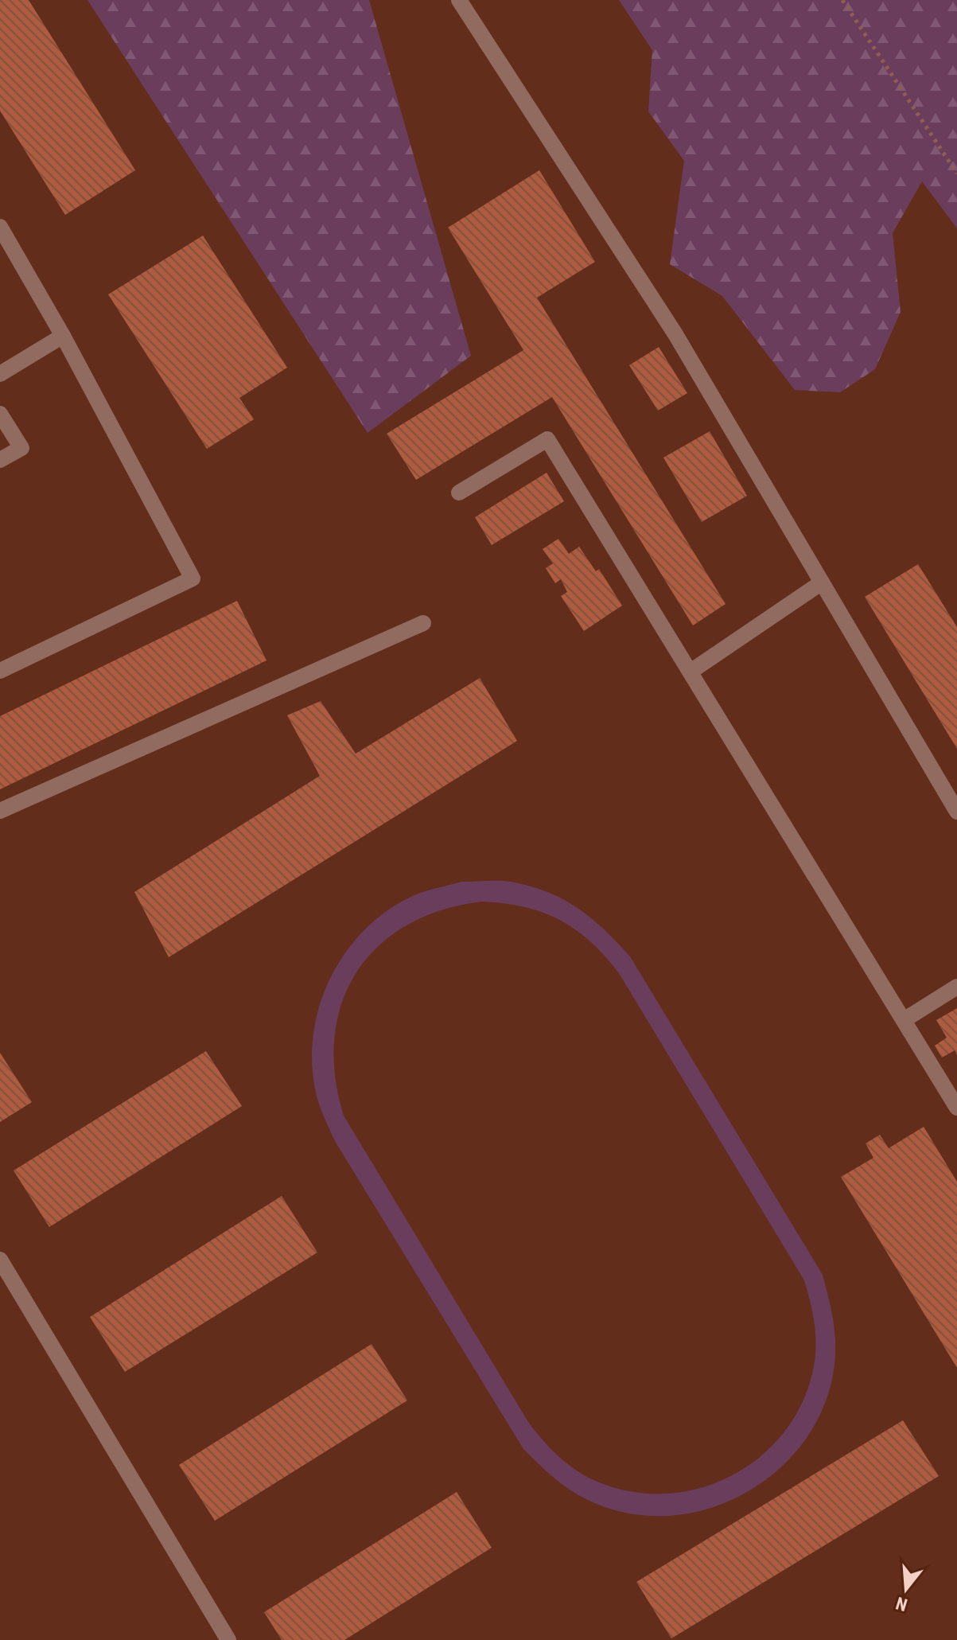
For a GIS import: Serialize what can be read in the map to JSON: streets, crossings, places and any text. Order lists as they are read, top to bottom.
{
  "north": "bottom"
}
